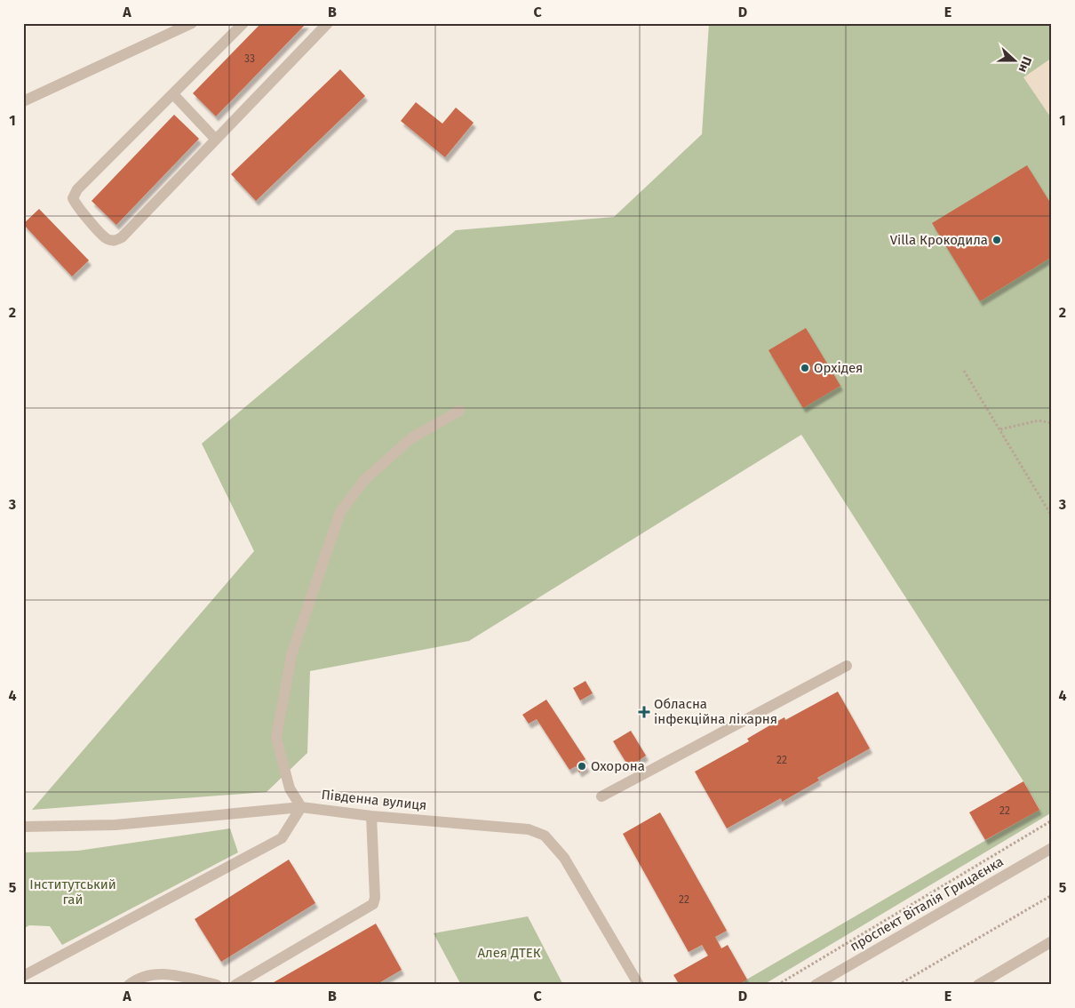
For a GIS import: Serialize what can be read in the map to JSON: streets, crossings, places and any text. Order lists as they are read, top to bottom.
{
  "streets": {
    "street": ["Південна вулиця", "проспект Віталія Грицаєнка"]
  },
  "parks": ["Інститутський гай", "Алея ДТЕК"],
  "places": {
    "other": ["Villa Крокодила", "Орхідея", "Охорона"],
    "health": ["Обласна інфекційна лікарня"]
  },
  "house_numbers": [
    "33",
    "22",
    "22",
    "22"
  ],
  "north": "right",
  "grid": {
    "columns": [
      "A",
      "B",
      "C",
      "D",
      "E"
    ],
    "rows": [
      "1",
      "2",
      "3",
      "4",
      "5"
    ]
  }
}
